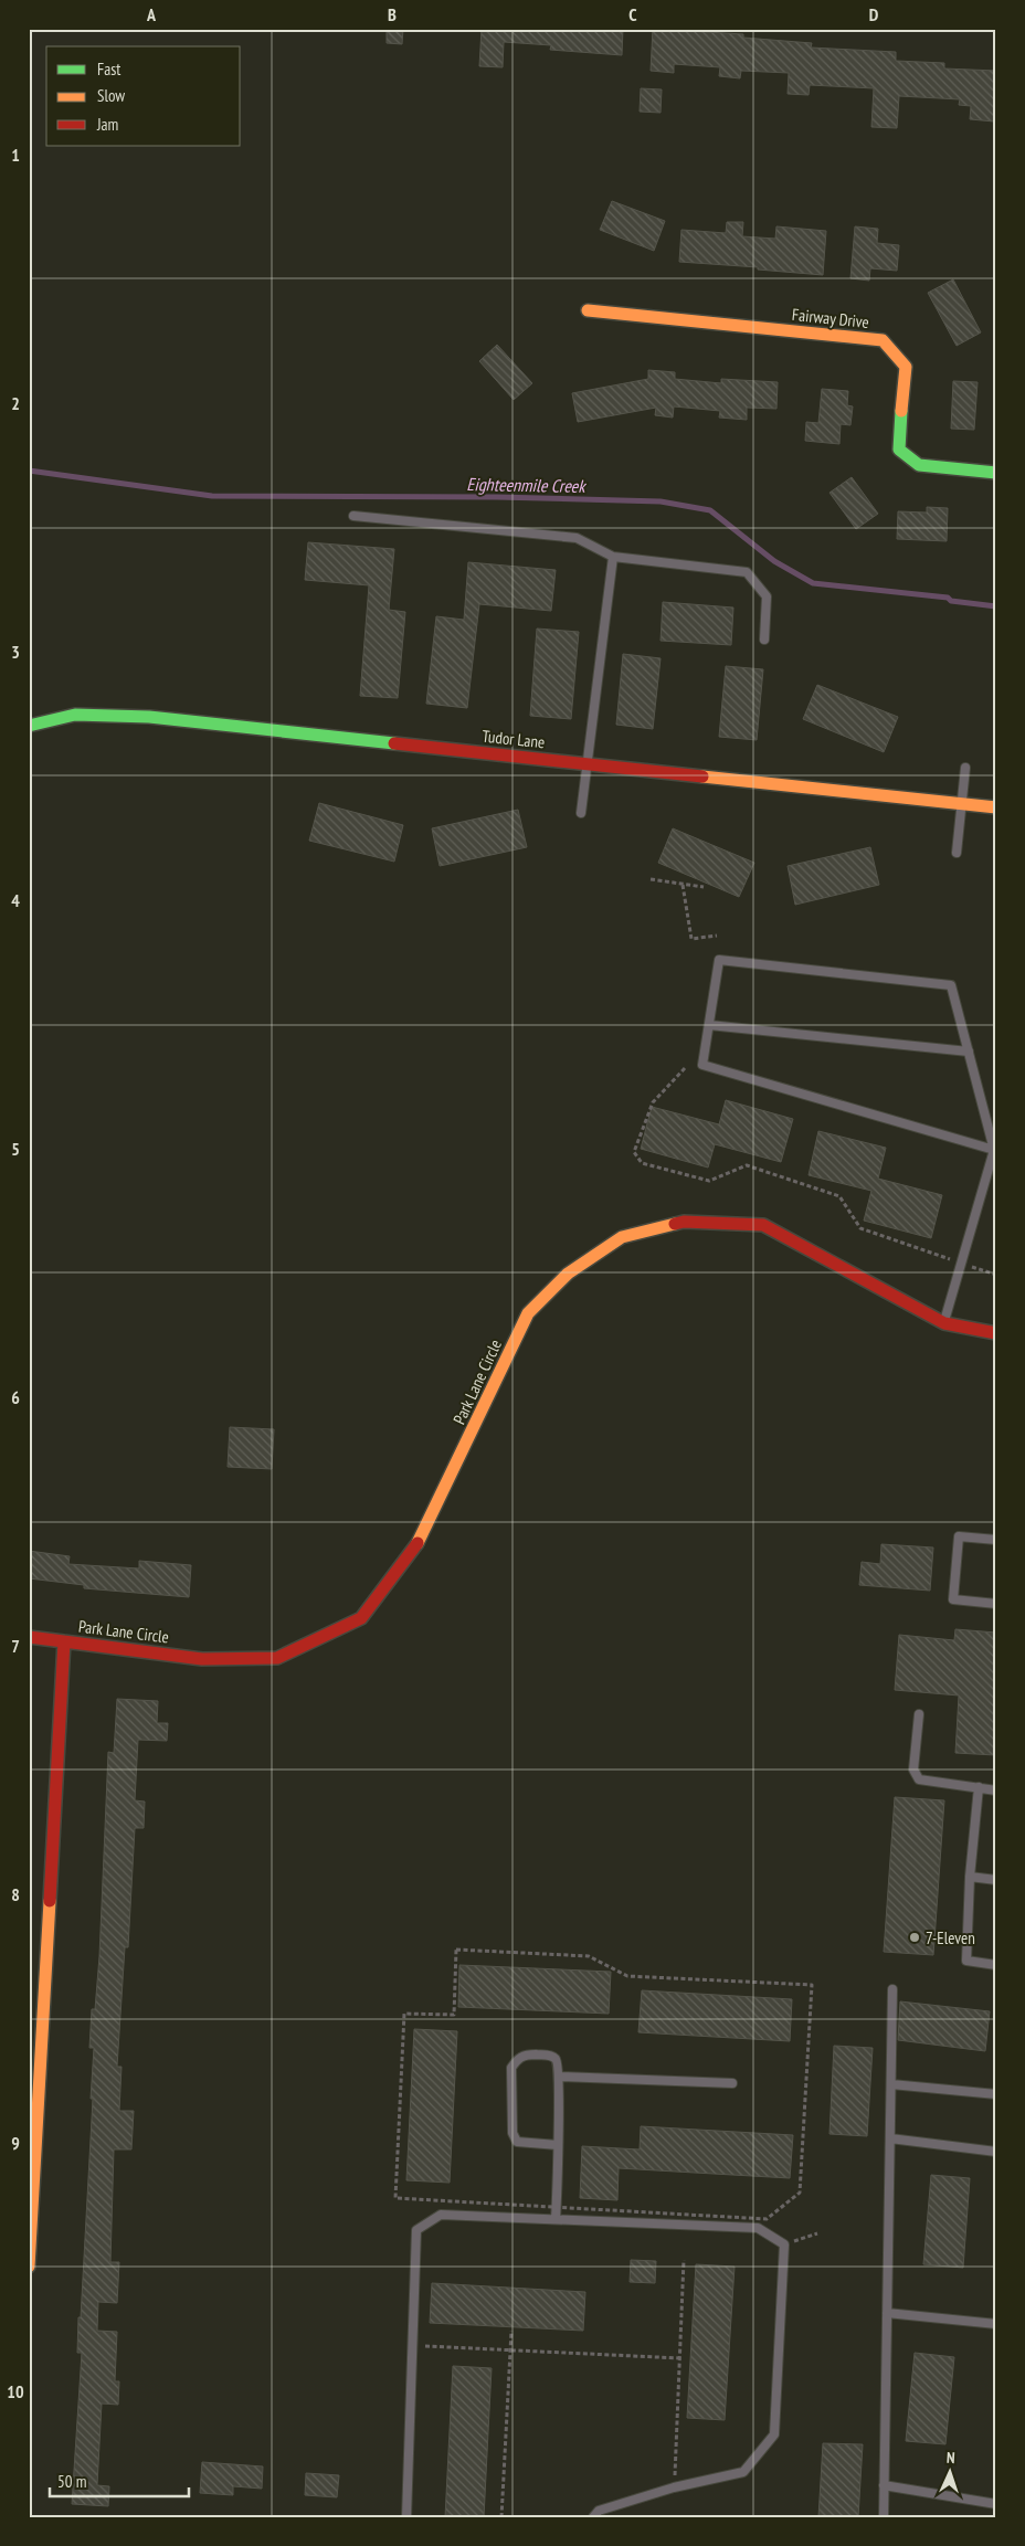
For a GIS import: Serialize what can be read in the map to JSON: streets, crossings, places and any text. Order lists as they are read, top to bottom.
{
  "streets": {
    "street": ["Fairway Drive", "Tudor Lane", "Park Lane Circle"]
  },
  "water": ["Eighteenmile Creek"],
  "places": ["7-Eleven"],
  "legend": ["Fast", "Slow", "Jam"],
  "scale_bar": "50 m",
  "north": "top",
  "grid": {
    "columns": [
      "A",
      "B",
      "C",
      "D"
    ],
    "rows": [
      "1",
      "2",
      "3",
      "4",
      "5",
      "6",
      "7",
      "8",
      "9",
      "10"
    ]
  }
}
